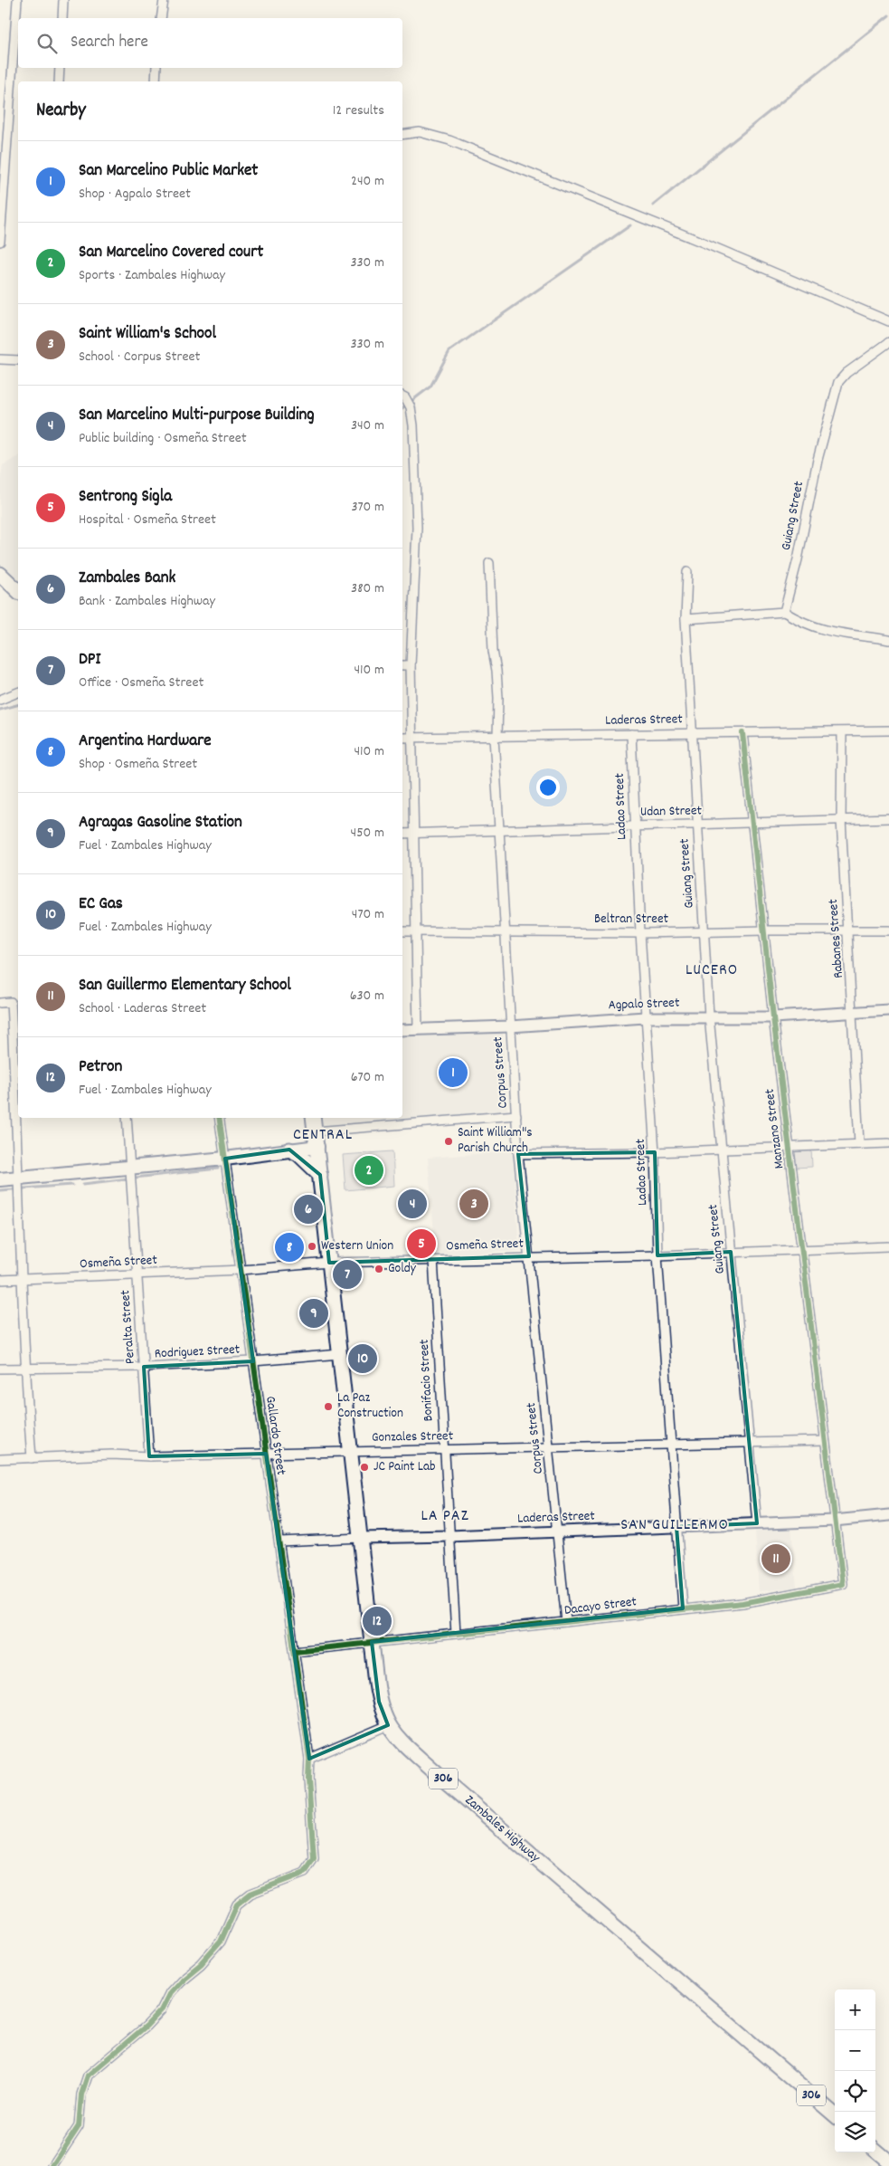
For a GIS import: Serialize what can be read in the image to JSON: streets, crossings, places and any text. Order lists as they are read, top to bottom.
{
  "streets": {
    "main road": ["306", "Zambales Highway"],
    "street": [
      "Guiang Street",
      "Laderas Street",
      "Ladao Street",
      "Udan Street",
      "Beltran Street",
      "Rabanes Street",
      "Agpalo Street",
      "Corpus Street",
      "Manzano Street",
      "Osmeña Street",
      "Peralta Street",
      "Rodriguez Street",
      "Bonifacio Street",
      "Gallardo Street",
      "Gonzales Street",
      "Dacayo Street"
    ]
  },
  "crossings": [
    ["Guiang Street", "Laderas Street"],
    ["Guiang Street", "Udan Street"],
    ["Guiang Street", "Beltran Street"],
    ["Guiang Street", "Agpalo Street"],
    ["Guiang Street", "Osmeña Street"],
    ["Guiang Street", "Gonzales Street"],
    ["Laderas Street", "Ladao Street"],
    ["Laderas Street", "Rabanes Street"],
    ["Laderas Street", "Corpus Street"],
    ["Laderas Street", "Manzano Street"],
    ["Laderas Street", "Bonifacio Street"],
    ["Laderas Street", "Gallardo Street"],
    ["Laderas Street", "Dacayo Street"],
    ["Laderas Street", "Zambales Highway"],
    ["Ladao Street", "Udan Street"],
    ["Ladao Street", "Beltran Street"],
    ["Ladao Street", "Agpalo Street"],
    ["Ladao Street", "Osmeña Street"],
    ["Ladao Street", "Gonzales Street"],
    ["Ladao Street", "Dacayo Street"],
    ["Udan Street", "Rabanes Street"],
    ["Udan Street", "Corpus Street"],
    ["Udan Street", "Manzano Street"],
    ["Beltran Street", "Rabanes Street"],
    ["Beltran Street", "Corpus Street"],
    ["Beltran Street", "Manzano Street"],
    ["Rabanes Street", "Agpalo Street"],
    ["Agpalo Street", "Corpus Street"],
    ["Agpalo Street", "Manzano Street"],
    ["Corpus Street", "Osmeña Street"],
    ["Corpus Street", "Gonzales Street"],
    ["Corpus Street", "Dacayo Street"],
    ["Manzano Street", "Osmeña Street"],
    ["Manzano Street", "Gonzales Street"],
    ["Manzano Street", "Dacayo Street"],
    ["Osmeña Street", "Peralta Street"],
    ["Osmeña Street", "Bonifacio Street"],
    ["Osmeña Street", "Gallardo Street"],
    ["Osmeña Street", "Zambales Highway"],
    ["Peralta Street", "Rodriguez Street"],
    ["Peralta Street", "Gonzales Street"],
    ["Rodriguez Street", "Gallardo Street"],
    ["Rodriguez Street", "Zambales Highway"],
    ["Bonifacio Street", "Gonzales Street"],
    ["Bonifacio Street", "Dacayo Street"],
    ["Gallardo Street", "Gonzales Street"],
    ["Gallardo Street", "Dacayo Street"],
    ["Gonzales Street", "Zambales Highway"],
    ["Dacayo Street", "Zambales Highway"]
  ],
  "districts": [
    "LUCERO",
    "CENTRAL",
    "LA PAZ",
    "SAN GUILLERMO"
  ],
  "places": [
    "Saint William\"s Parish Church",
    "Western Union",
    "Goldy",
    "La Paz Construction",
    "JC Paint Lab"
  ],
  "page": {
    "search": "Search here",
    "heading": ["Nearby", "12 results"],
    "list": [
      {
        "mark": "1",
        "name": "San Marcelino Public Market",
        "note": "Shop · Agpalo Street",
        "value": "240 m"
      },
      {
        "mark": "2",
        "name": "San Marcelino Covered court",
        "note": "Sports · Zambales Highway",
        "value": "330 m"
      },
      {
        "mark": "3",
        "name": "Saint William's School",
        "note": "School · Corpus Street",
        "value": "330 m"
      },
      {
        "mark": "4",
        "name": "San Marcelino Multi-purpose Building",
        "note": "Public building · Osmeña Street",
        "value": "340 m"
      },
      {
        "mark": "5",
        "name": "Sentrong Sigla",
        "note": "Hospital · Osmeña Street",
        "value": "370 m"
      },
      {
        "mark": "6",
        "name": "Zambales Bank",
        "note": "Bank · Zambales Highway",
        "value": "380 m"
      },
      {
        "mark": "7",
        "name": "DPI",
        "note": "Office · Osmeña Street",
        "value": "410 m"
      },
      {
        "mark": "8",
        "name": "Argentina Hardware",
        "note": "Shop · Osmeña Street",
        "value": "410 m"
      },
      {
        "mark": "9",
        "name": "Agragas Gasoline Station",
        "note": "Fuel · Zambales Highway",
        "value": "450 m"
      },
      {
        "mark": "10",
        "name": "EC Gas",
        "note": "Fuel · Zambales Highway",
        "value": "470 m"
      },
      {
        "mark": "11",
        "name": "San Guillermo Elementary School",
        "note": "School · Laderas Street",
        "value": "630 m"
      },
      {
        "mark": "12",
        "name": "Petron",
        "note": "Fuel · Zambales Highway",
        "value": "670 m"
      }
    ],
    "pins": [
      "1",
      "2",
      "3",
      "4",
      "6",
      "5",
      "8",
      "7",
      "9",
      "10",
      "11",
      "12"
    ],
    "map_buttons": ["+", "−"]
  }
}
